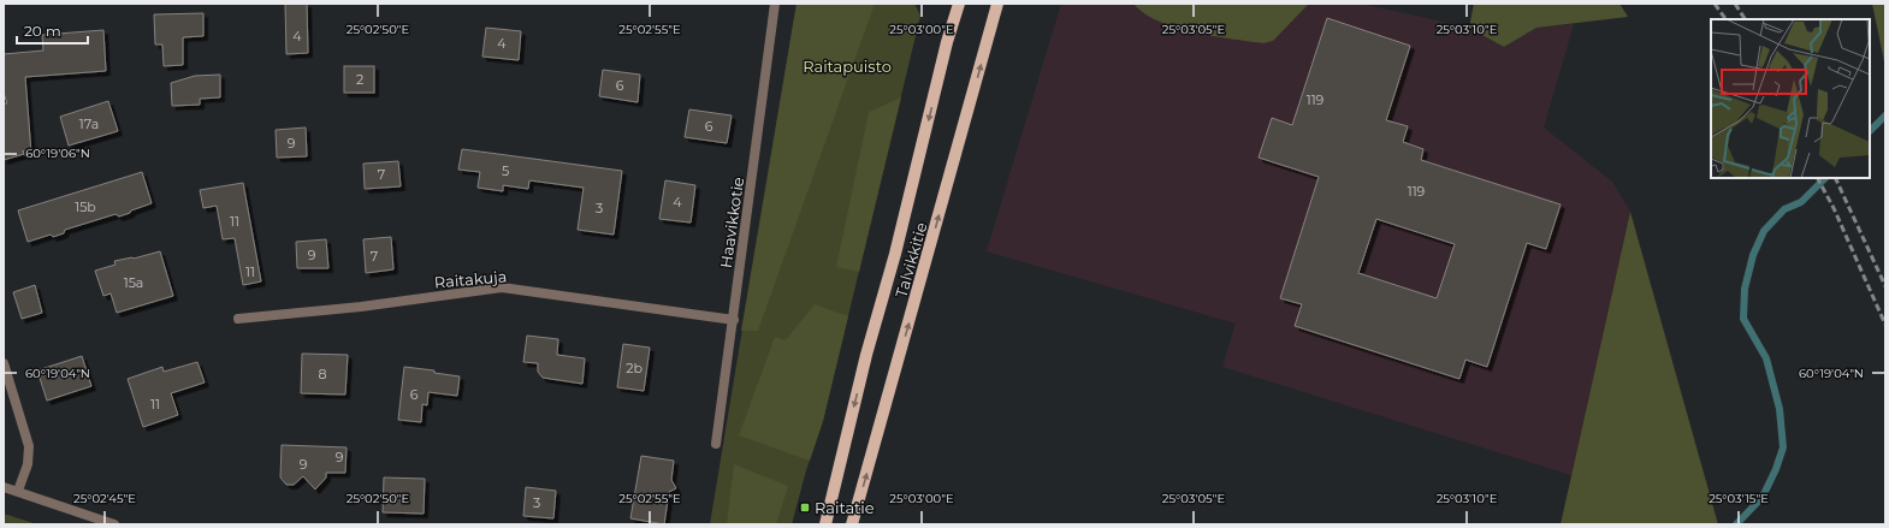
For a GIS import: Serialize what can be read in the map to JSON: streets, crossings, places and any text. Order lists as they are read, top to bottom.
{
  "streets": {
    "main road": ["Talvikkitie"],
    "street": ["Haavikkotie", "Raitakuja"]
  },
  "crossings": [
    ["Haavikkotie", "Raitakuja"]
  ],
  "parks": ["Raitapuisto"],
  "places": {
    "transit": ["Raitatie"]
  },
  "house_numbers": [
    "4",
    "4",
    "2",
    "6",
    "119",
    "17a",
    "6",
    "9",
    "5",
    "7",
    "119",
    "4",
    "15b",
    "3",
    "11",
    "9",
    "7",
    "11",
    "15a",
    "2b",
    "8",
    "6",
    "11",
    "9",
    "9",
    "3"
  ],
  "scale_bar": "20 m",
  "coordinates": [
    "25°02'50\"E",
    "25°02'55\"E",
    "25°03'00\"E",
    "25°03'05\"E",
    "25°03'10\"E",
    "60°19'06\"N",
    "60°19'04\"N",
    "25°02'45\"E",
    "25°03'15\"E"
  ]
}
